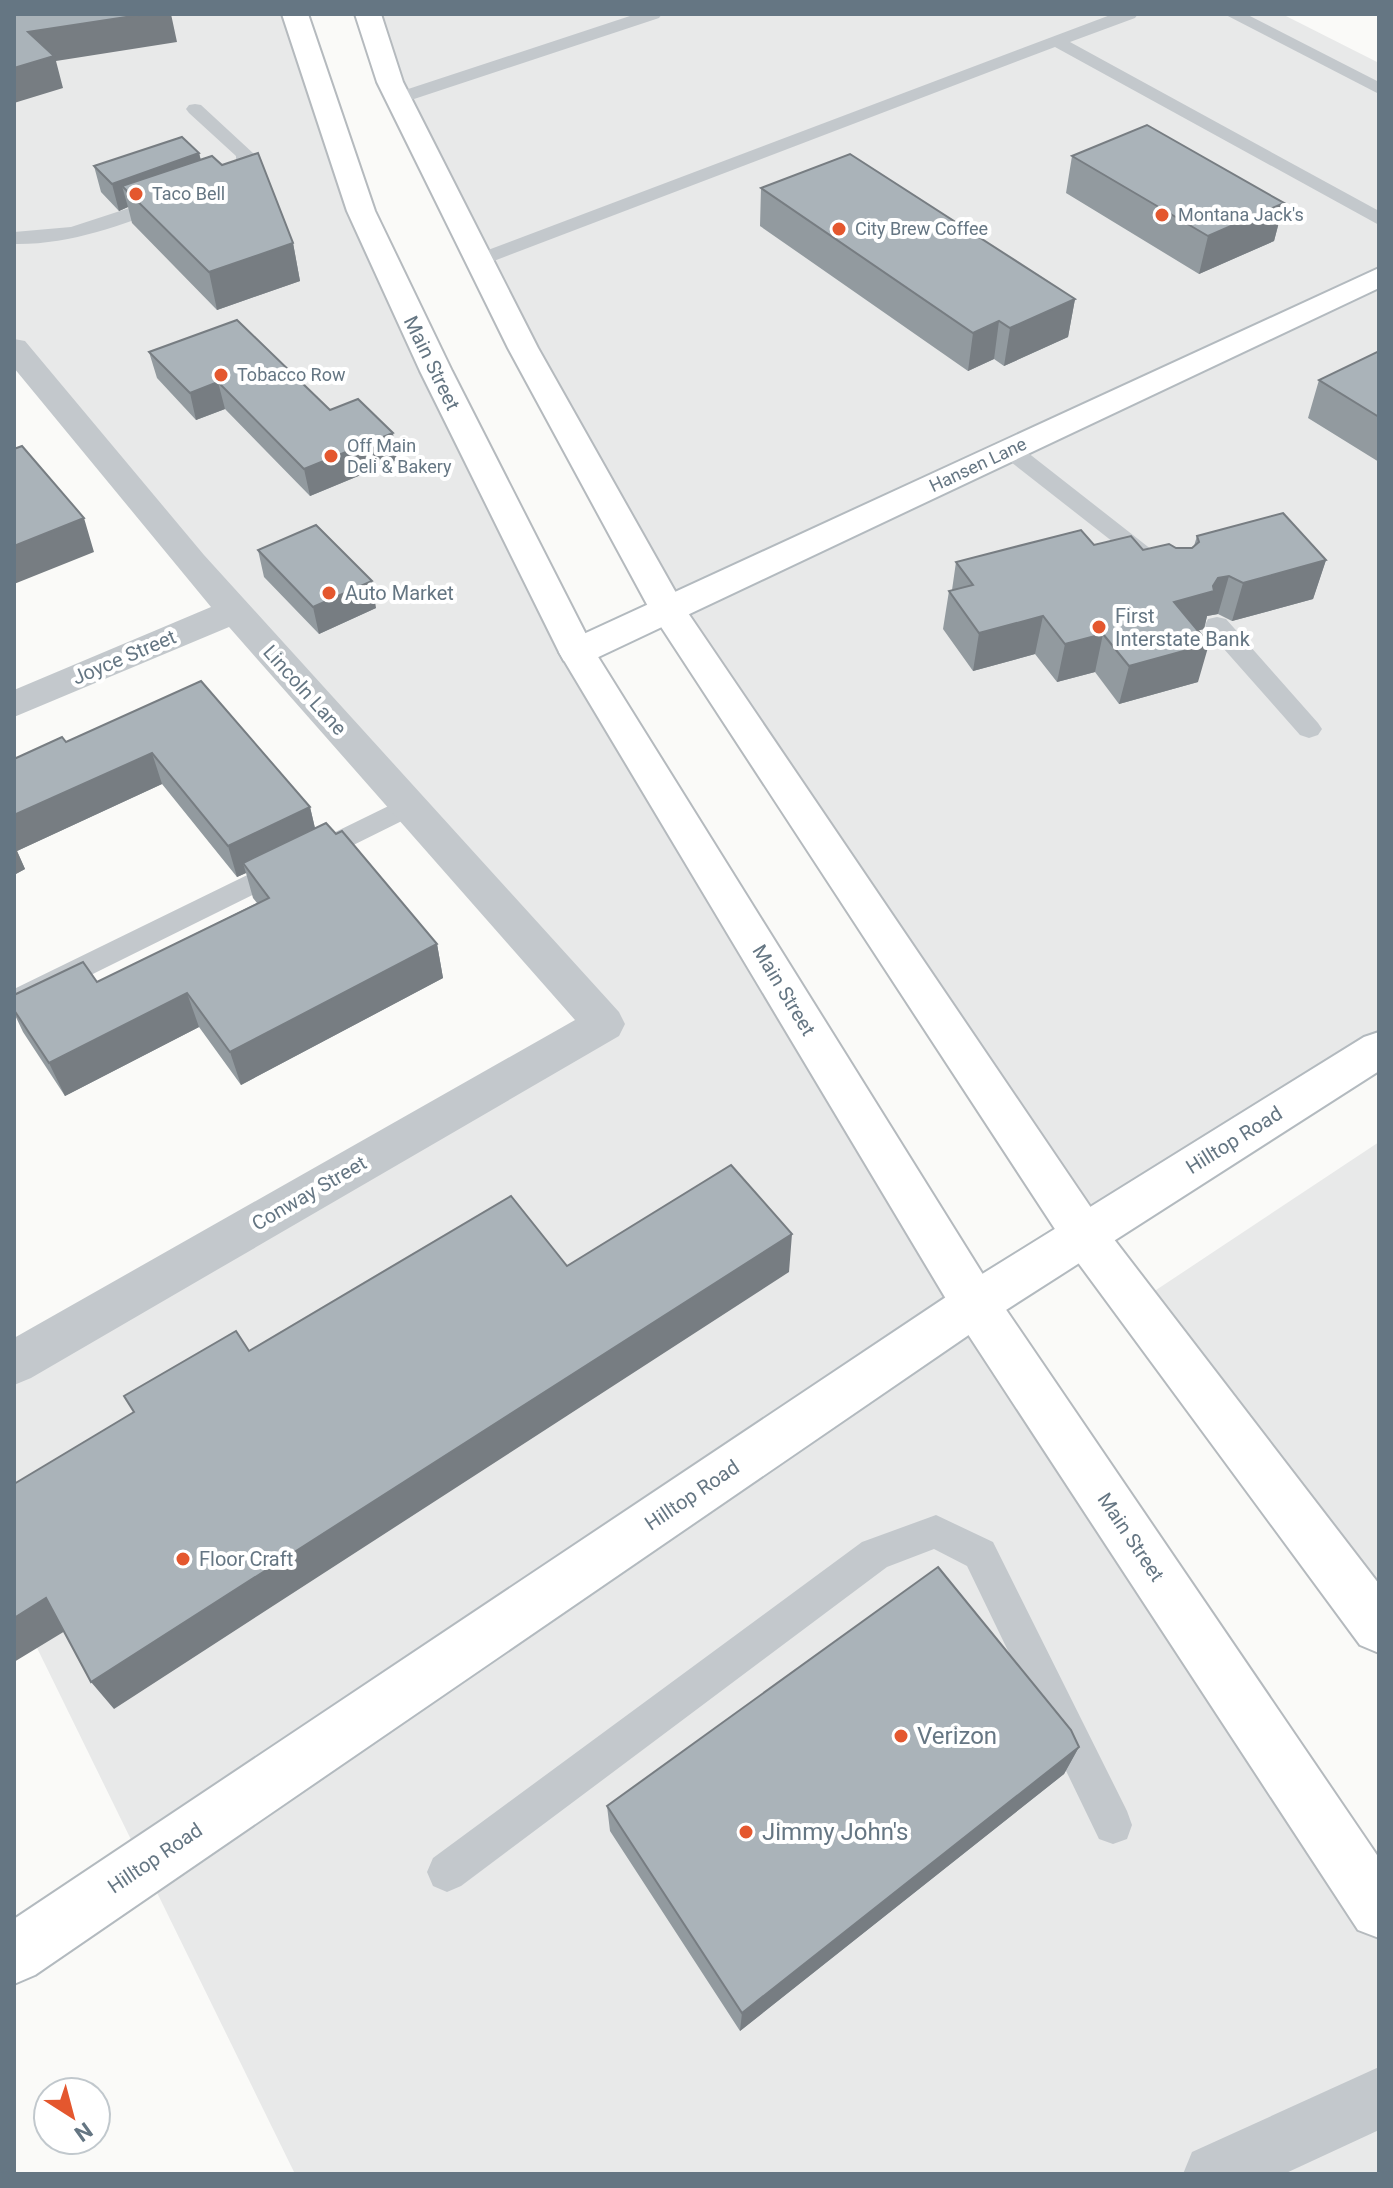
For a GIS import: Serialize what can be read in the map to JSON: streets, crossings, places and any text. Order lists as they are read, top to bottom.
{
  "streets": {
    "main road": ["Main Street", "Hansen Lane", "Hilltop Road"],
    "street": ["Joyce Street", "Lincoln Lane", "Conway Street"]
  },
  "crossings": [
    ["Main Street", "Hansen Lane"],
    ["Main Street", "Hilltop Road"],
    ["Joyce Street", "Lincoln Lane"],
    ["Lincoln Lane", "Conway Street"]
  ],
  "places": [
    "Taco Bell",
    "Montana Jack's",
    "City Brew Coffee",
    "Tobacco Row",
    "Off Main Deli & Bakery",
    "Auto Market",
    "First Interstate Bank",
    "Floor Craft",
    "Verizon",
    "Jimmy John's"
  ],
  "north": "bottom right"
}
